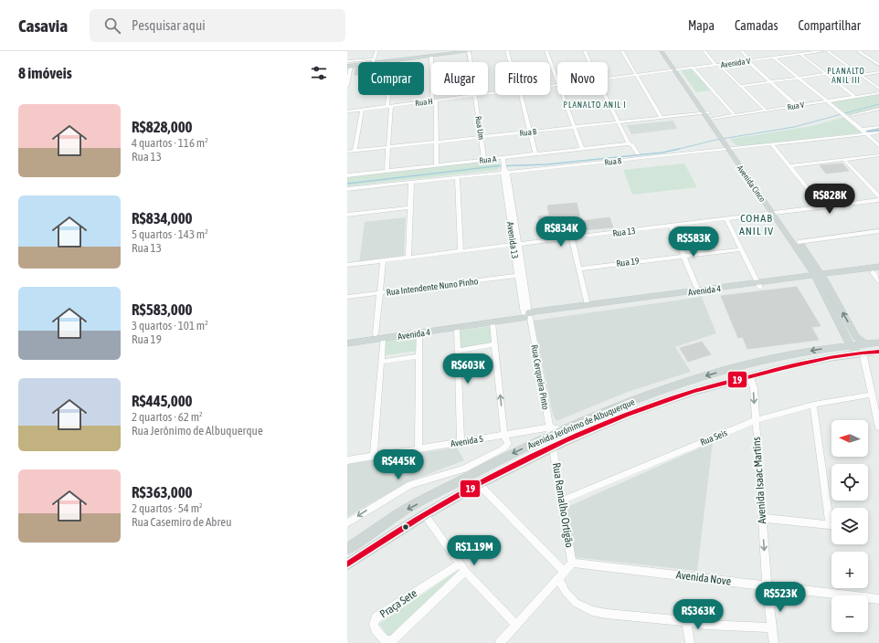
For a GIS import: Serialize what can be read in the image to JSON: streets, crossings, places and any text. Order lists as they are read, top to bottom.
{
  "streets": {
    "main road": ["Avenida Cinco", "Avenida 4", "Avenida Jerônimo de Albuquerque"],
    "street": [
      "Avenida V",
      "Rua H",
      "Rua V",
      "Rua Um",
      "Rua B",
      "Rua A",
      "Rua 8",
      "Rua 13",
      "Avenida 13",
      "Rua 19",
      "Rua Intendente Nuno Pinho",
      "Rua Cerqueira Pinto",
      "Rua Seis",
      "Avenida 5",
      "Avenida Isaac Martins",
      "Rua Ramalho Ortigão",
      "Avenida Nove",
      "Praça Sete"
    ]
  },
  "crossings": [
    ["Avenida V", "Rua H"],
    ["Avenida V", "Avenida Cinco"],
    ["Rua H", "Rua Um"],
    ["Rua H", "Avenida Cinco"],
    ["Rua V", "Avenida Cinco"],
    ["Rua Um", "Rua B"],
    ["Rua Um", "Rua A"],
    ["Rua B", "Avenida Cinco"],
    ["Rua A", "Rua 8"],
    ["Rua A", "Avenida 13"],
    ["Rua 8", "Avenida Cinco"],
    ["Rua 8", "Avenida 13"],
    ["Avenida Cinco", "Rua 13"],
    ["Avenida Cinco", "Avenida 4"],
    ["Avenida Cinco", "Avenida Jerônimo de Albuquerque"],
    ["Rua 13", "Avenida 13"],
    ["Avenida 13", "Rua Intendente Nuno Pinho"],
    ["Avenida 13", "Avenida 4"],
    ["Avenida 13", "Rua Cerqueira Pinto"],
    ["Avenida 4", "Rua Cerqueira Pinto"],
    ["Rua Cerqueira Pinto", "Avenida Jerônimo de Albuquerque"],
    ["Rua Cerqueira Pinto", "Avenida 5"],
    ["Avenida Jerônimo de Albuquerque", "Avenida 5"],
    ["Avenida Jerônimo de Albuquerque", "Avenida Isaac Martins"],
    ["Avenida Jerônimo de Albuquerque", "Rua Ramalho Ortigão"],
    ["Rua Seis", "Avenida Isaac Martins"],
    ["Rua Seis", "Rua Ramalho Ortigão"],
    ["Avenida Isaac Martins", "Avenida Nove"],
    ["Rua Ramalho Ortigão", "Avenida Nove"]
  ],
  "one_way": ["Avenida Isaac Martins"],
  "districts": ["PLANALTO ANIL III", "PLANALTO ANIL I", "COHAB ANIL IV"],
  "lines": ["transit line 19"],
  "north": "left",
  "page": {
    "header": "Casavia",
    "search": "Pesquisar aqui",
    "nav": ["Mapa", "Camadas", "Compartilhar"],
    "heading": "8 imóveis",
    "chip": [
      "Comprar",
      "Alugar",
      "Filtros",
      "Novo"
    ],
    "list": [
      {
        "name": "R$828,000",
        "note": "4 quartos · 116 m² · Rua 13"
      },
      {
        "name": "R$834,000",
        "note": "5 quartos · 143 m² · Rua 13"
      },
      {
        "name": "R$583,000",
        "note": "3 quartos · 101 m² · Rua 19"
      },
      {
        "name": "R$445,000",
        "note": "2 quartos · 62 m² · Rua Jerônimo de Albuquerque"
      },
      {
        "name": "R$363,000",
        "note": "2 quartos · 54 m² · Rua Casemiro de Abreu"
      }
    ],
    "price": [
      "R$828K",
      "R$834K",
      "R$583K",
      "R$603K",
      "R$445K",
      "R$1.19M",
      "R$523K",
      "R$363K"
    ],
    "map_buttons": ["+", "−"]
  }
}
